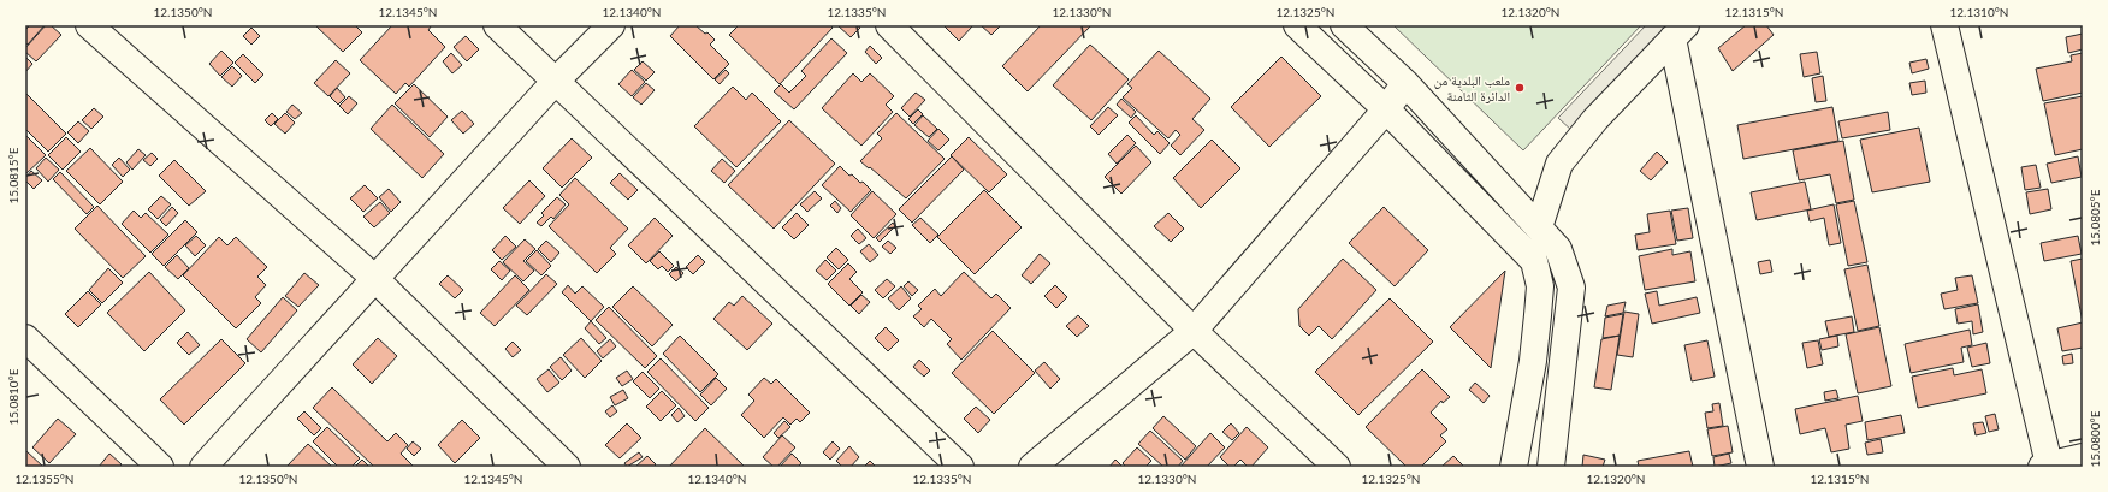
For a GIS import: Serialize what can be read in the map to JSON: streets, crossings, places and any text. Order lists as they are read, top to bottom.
{
  "places": ["ملعب البلدية من الدائرة الثامنة"],
  "coordinates": [
    "12.1350°N",
    "12.1345°N",
    "12.1340°N",
    "12.1335°N",
    "12.1330°N",
    "12.1325°N",
    "12.1320°N",
    "12.1315°N",
    "12.1310°N",
    "15.0815°E",
    "15.0805°E",
    "15.0810°E",
    "15.0800°E",
    "12.1355°N"
  ]
}
